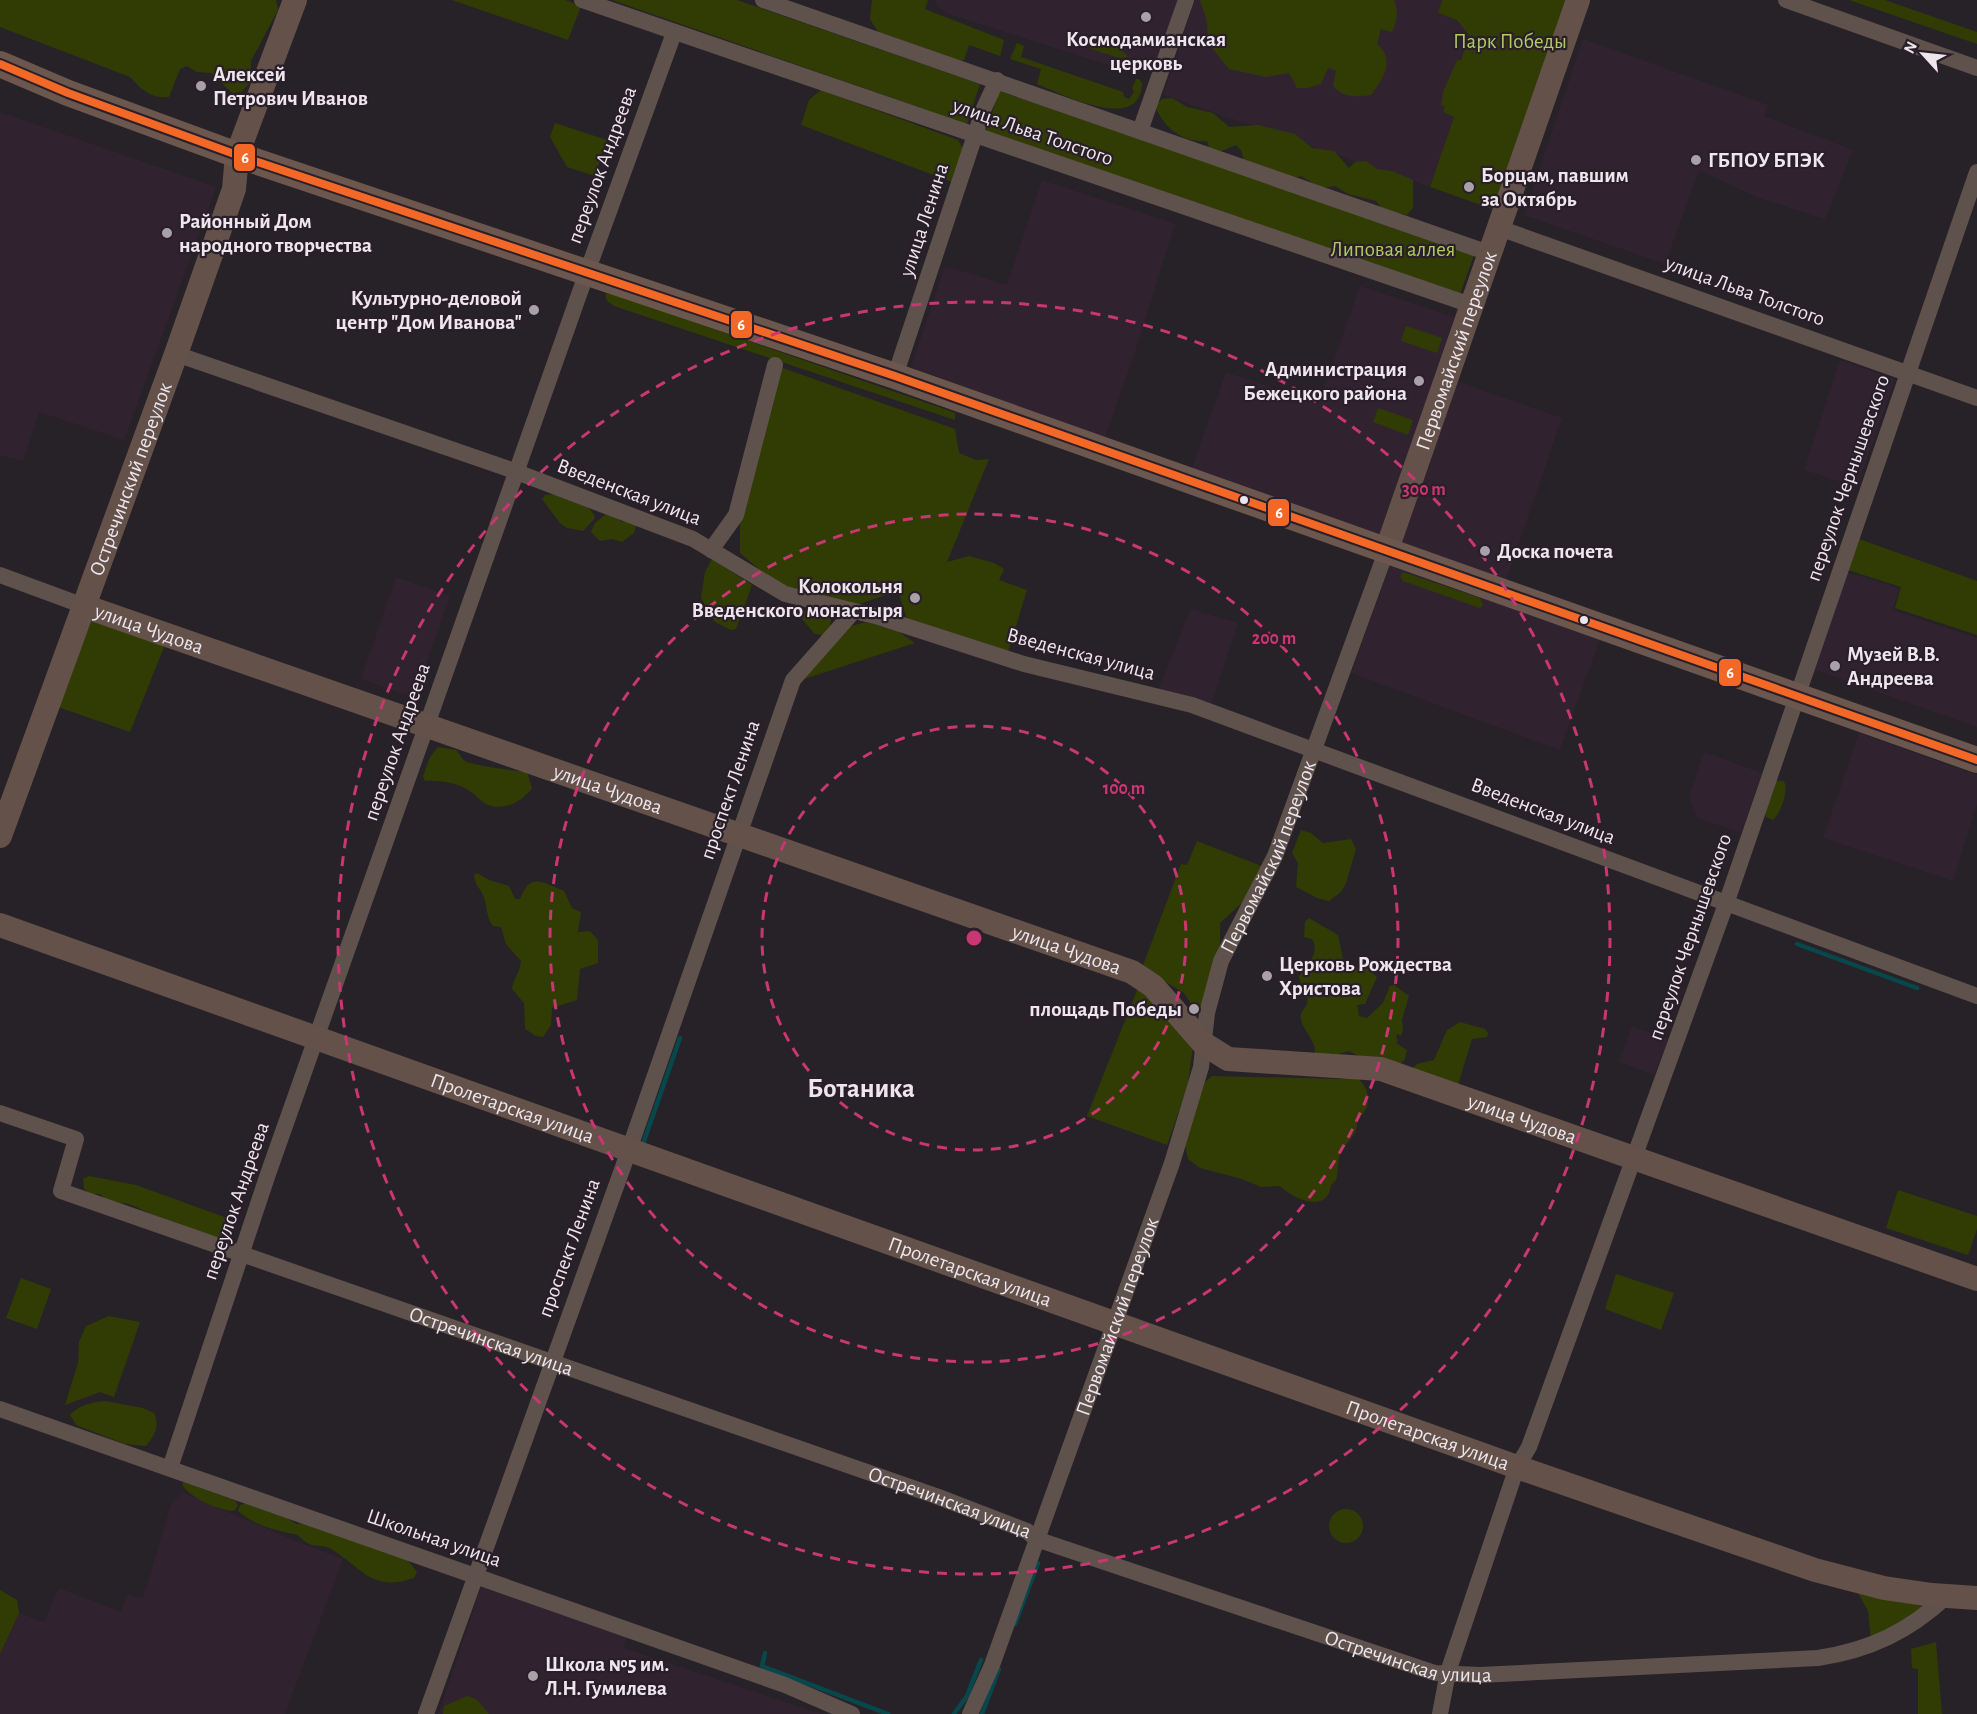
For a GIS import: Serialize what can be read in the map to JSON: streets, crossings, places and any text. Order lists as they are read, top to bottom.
{
  "streets": {
    "street": [
      "улица Льва Толстого",
      "переулок Андреева",
      "улица Ленина",
      "Первомайский переулок",
      "переулок Чернышевского",
      "Остречинский переулок",
      "Введенская улица",
      "улица Чудова",
      "проспект Ленина",
      "Пролетарская улица",
      "Остречинская улица",
      "Школьная улица"
    ]
  },
  "crossings": [
    ["улица Льва Толстого", "переулок Андреева"],
    ["улица Льва Толстого", "улица Ленина"],
    ["улица Льва Толстого", "Первомайский переулок"],
    ["улица Льва Толстого", "переулок Чернышевского"],
    ["переулок Андреева", "Введенская улица"],
    ["переулок Андреева", "улица Чудова"],
    ["переулок Андреева", "Пролетарская улица"],
    ["переулок Андреева", "Остречинская улица"],
    ["переулок Андреева", "Школьная улица"],
    ["Первомайский переулок", "Введенская улица"],
    ["Первомайский переулок", "улица Чудова"],
    ["Первомайский переулок", "Пролетарская улица"],
    ["Первомайский переулок", "Остречинская улица"],
    ["переулок Чернышевского", "Введенская улица"],
    ["переулок Чернышевского", "улица Чудова"],
    ["переулок Чернышевского", "Пролетарская улица"],
    ["переулок Чернышевского", "Остречинская улица"],
    ["Остречинский переулок", "Введенская улица"],
    ["Остречинский переулок", "улица Чудова"],
    ["Введенская улица", "проспект Ленина"],
    ["улица Чудова", "проспект Ленина"],
    ["проспект Ленина", "Пролетарская улица"],
    ["проспект Ленина", "Остречинская улица"],
    ["проспект Ленина", "Школьная улица"],
    ["Пролетарская улица", "Остречинская улица"]
  ],
  "districts": ["Ботаника"],
  "parks": ["Парк Победы", "Липовая аллея"],
  "places": [
    "Космодамианская церковь",
    "Алексей Петрович Иванов",
    "ГБПОУ БПЭК",
    "Борцам, павшим за Октябрь",
    "Районный Дом народного творчества",
    "Культурно-деловой центр \"Дом Иванова\"",
    "Администрация Бежецкого района",
    "Доска почета",
    "Колокольня Введенского монастыря",
    "Музей В.В. Андреева",
    "Церковь Рождества Христова",
    "площадь Победы",
    "Школа №5 им. Л.Н. Гумилева"
  ],
  "lines": ["transit line 6"],
  "north": "top left",
  "rings": ["300 m", "200 m", "100 m"]
}
